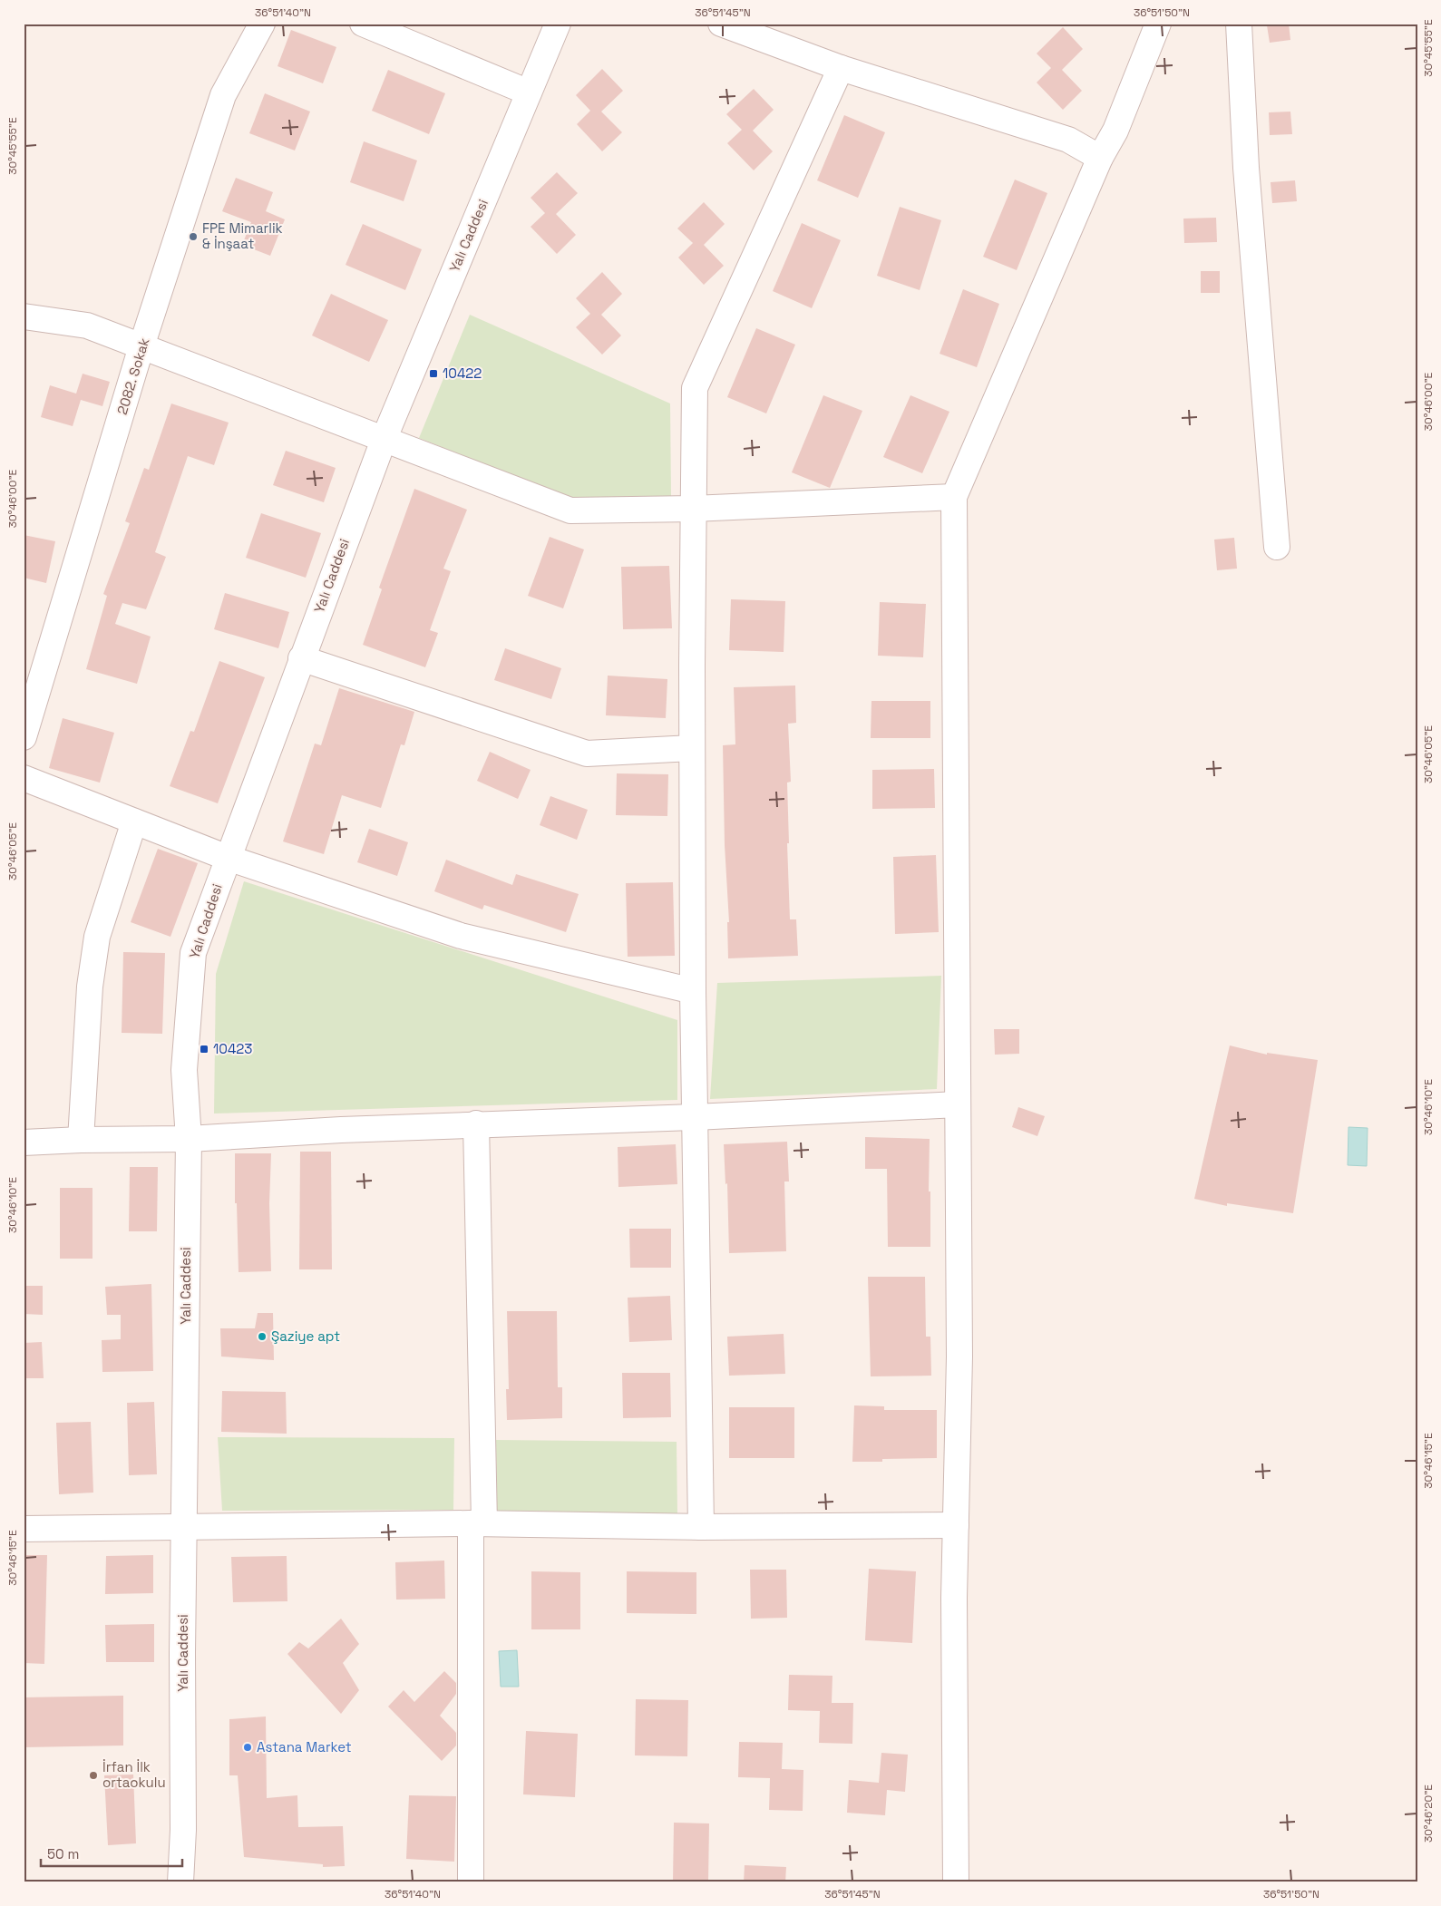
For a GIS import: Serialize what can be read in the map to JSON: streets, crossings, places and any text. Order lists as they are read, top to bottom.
{
  "streets": {
    "street": ["Yalı Caddesi", "2082. Sokak"]
  },
  "places": {
    "other": [
      "FPE Mimarlik & İnşaat",
      "Şaziye apt",
      "Astana Market",
      "İrfan İlk ortaokulu"
    ],
    "transit": ["10422", "10423"]
  },
  "scale_bar": "50 m",
  "coordinates": [
    "36°51'40\"N",
    "36°51'45\"N",
    "36°51'50\"N",
    "30°45'55\"E",
    "30°46'00\"E",
    "30°46'05\"E",
    "30°46'10\"E",
    "30°46'15\"E",
    "30°46'20\"E"
  ]
}
